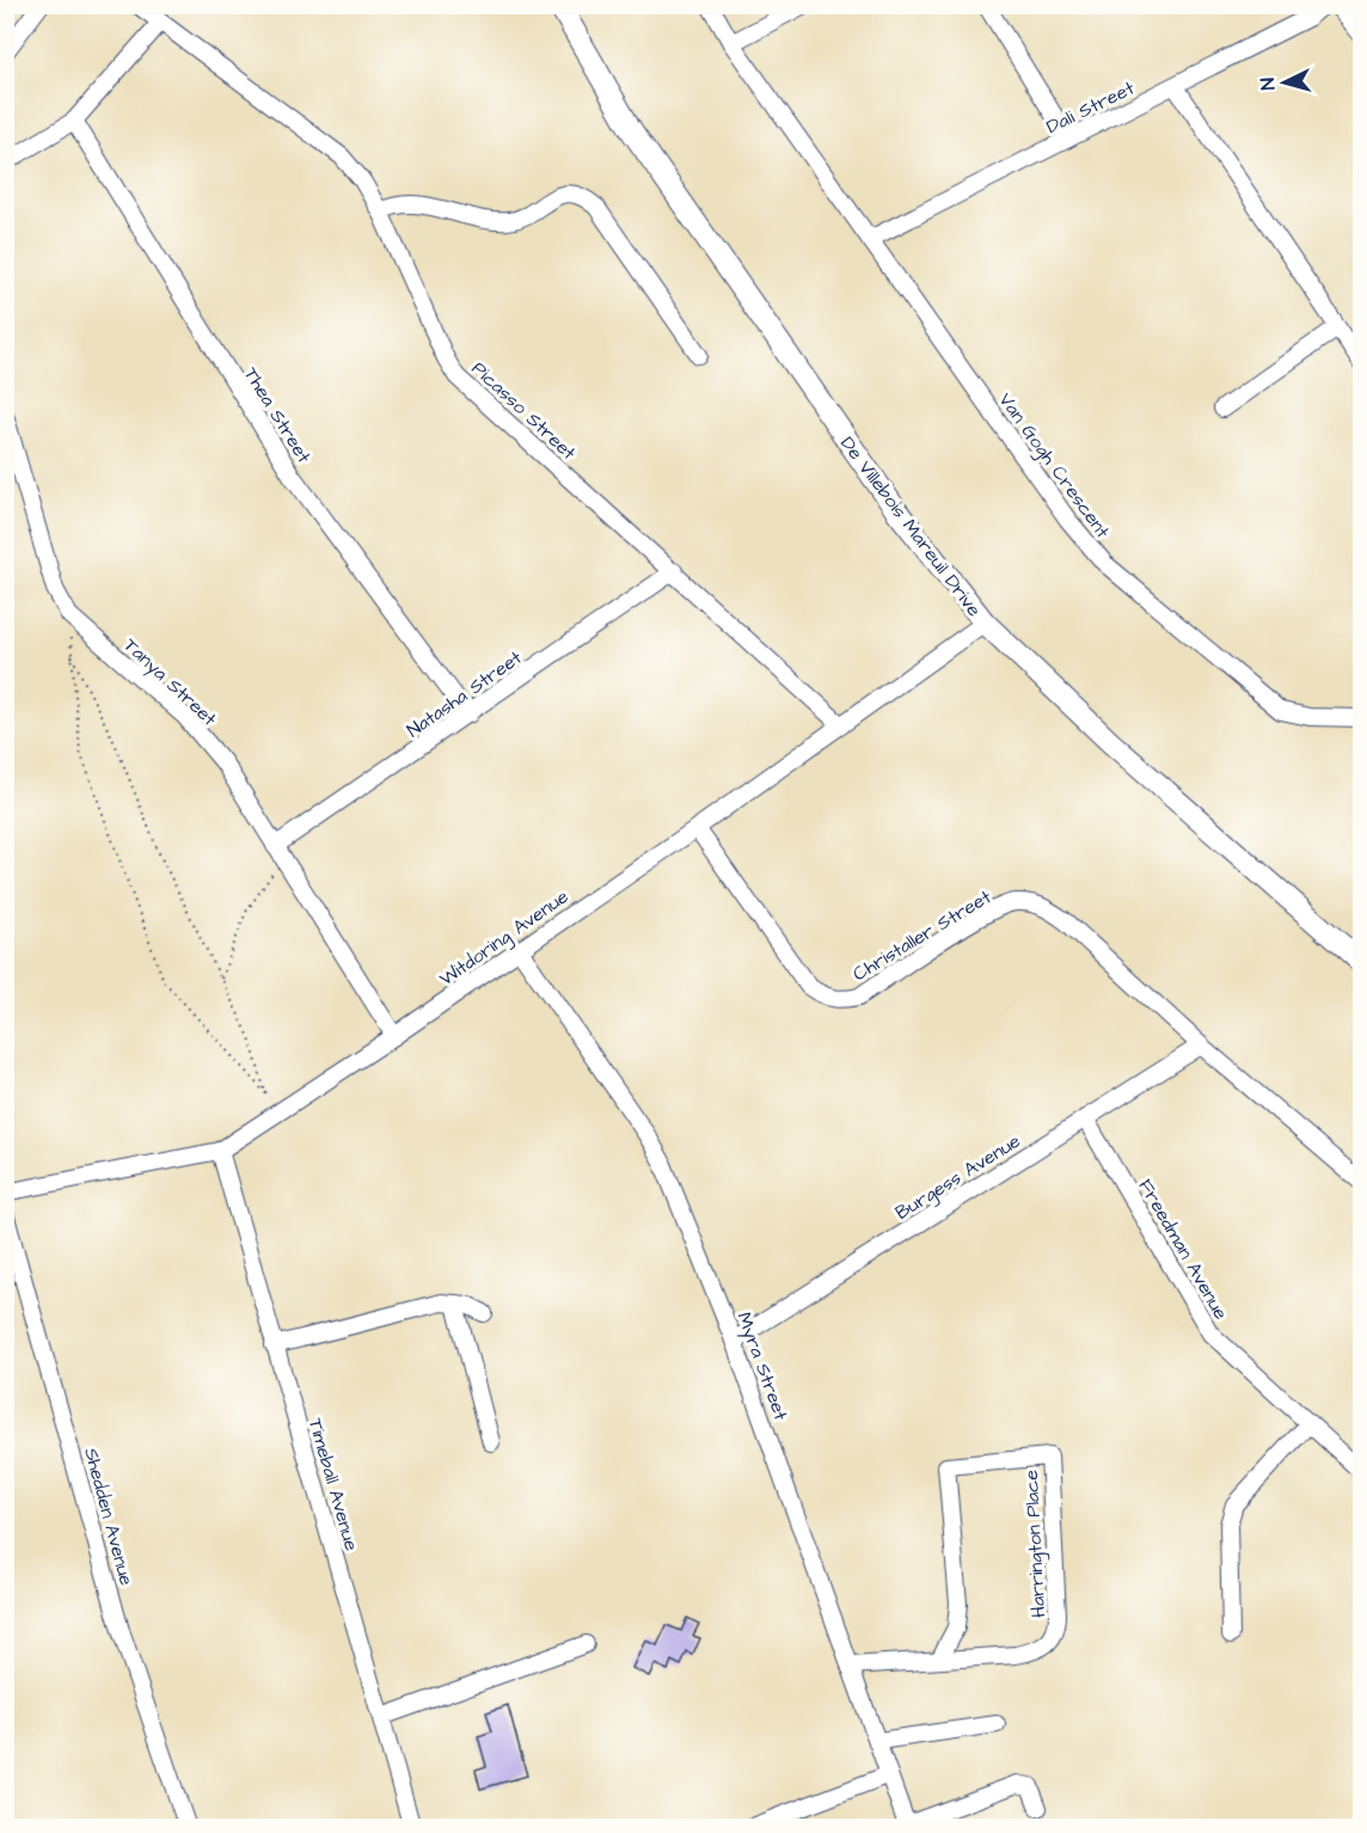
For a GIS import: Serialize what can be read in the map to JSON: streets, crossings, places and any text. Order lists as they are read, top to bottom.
{
  "streets": {
    "main road": ["De Villebois Mareuil Drive"],
    "street": [
      "Dali Street",
      "Picasso Street",
      "Thea Street",
      "Van Gogh Crescent",
      "Tanya Street",
      "Natasha Street",
      "Christaller Street",
      "Witdoring Avenue",
      "Burgess Avenue",
      "Freedman Avenue",
      "Myra Street",
      "Timeball Avenue",
      "Shedden Avenue",
      "Harrington Place"
    ]
  },
  "crossings": [
    ["Dali Street", "Van Gogh Crescent"],
    ["Picasso Street", "Natasha Street"],
    ["Picasso Street", "Witdoring Avenue"],
    ["Thea Street", "Natasha Street"],
    ["De Villebois Mareuil Drive", "Witdoring Avenue"],
    ["Tanya Street", "Natasha Street"],
    ["Tanya Street", "Witdoring Avenue"],
    ["Christaller Street", "Witdoring Avenue"],
    ["Christaller Street", "Burgess Avenue"],
    ["Witdoring Avenue", "Myra Street"],
    ["Witdoring Avenue", "Timeball Avenue"],
    ["Burgess Avenue", "Freedman Avenue"],
    ["Burgess Avenue", "Myra Street"],
    ["Myra Street", "Harrington Place"]
  ],
  "north": "left"
}
